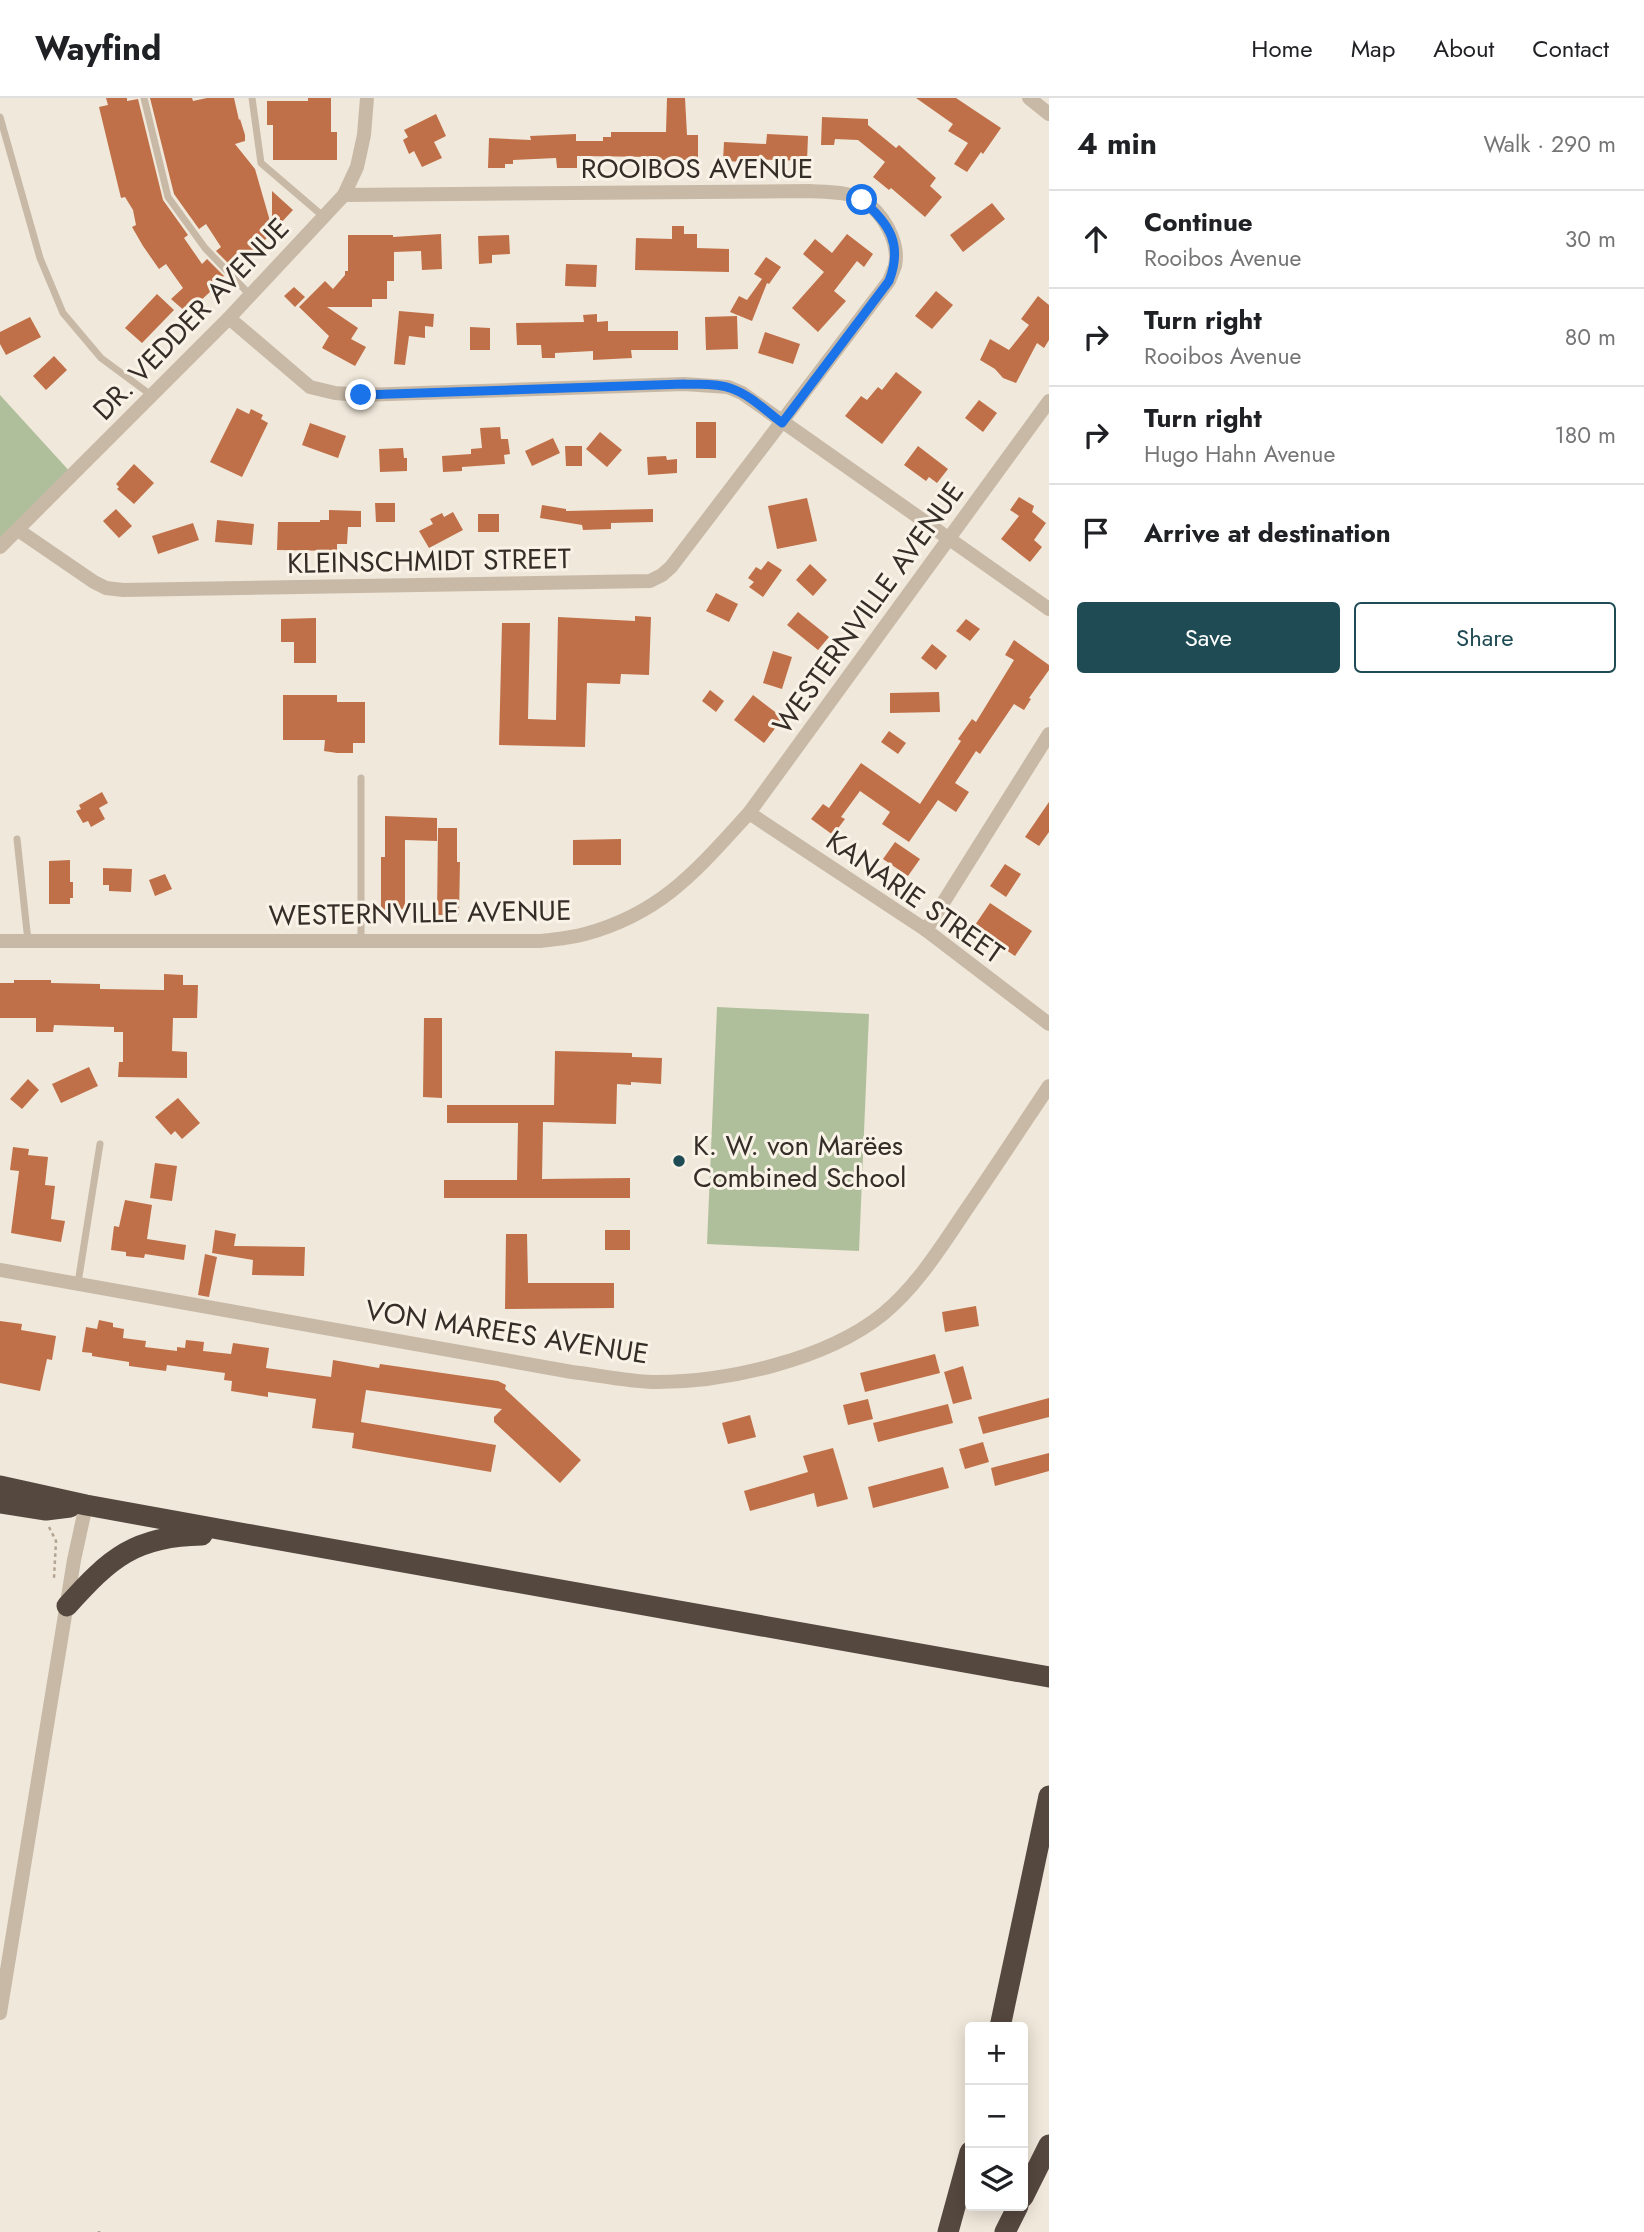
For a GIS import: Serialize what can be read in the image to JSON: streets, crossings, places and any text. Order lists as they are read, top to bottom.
{
  "streets": {
    "street": [
      "ROOIBOS AVENUE",
      "DR. VEDDER AVENUE",
      "KLEINSCHMIDT STREET",
      "WESTERNVILLE AVENUE",
      "KANARIE STREET",
      "VON MAREES AVENUE"
    ]
  },
  "crossings": [
    ["ROOIBOS AVENUE", "DR. VEDDER AVENUE"],
    ["ROOIBOS AVENUE", "KLEINSCHMIDT STREET"],
    ["DR. VEDDER AVENUE", "KLEINSCHMIDT STREET"],
    ["WESTERNVILLE AVENUE", "KANARIE STREET"]
  ],
  "places": ["K. W. von Marëes Combined School"],
  "page": {
    "header": "Wayfind",
    "nav": [
      "Home",
      "Map",
      "About",
      "Contact"
    ],
    "heading": ["4 min", "Walk · 290 m"],
    "list": [
      ["Continue", "Rooibos Avenue", "30 m"],
      ["Turn right", "Rooibos Avenue", "80 m"],
      ["Turn right", "Hugo Hahn Avenue", "180 m"],
      "Arrive at destination"
    ],
    "buttons": ["Save", "Share"],
    "map_buttons": ["+", "−"]
  }
}
